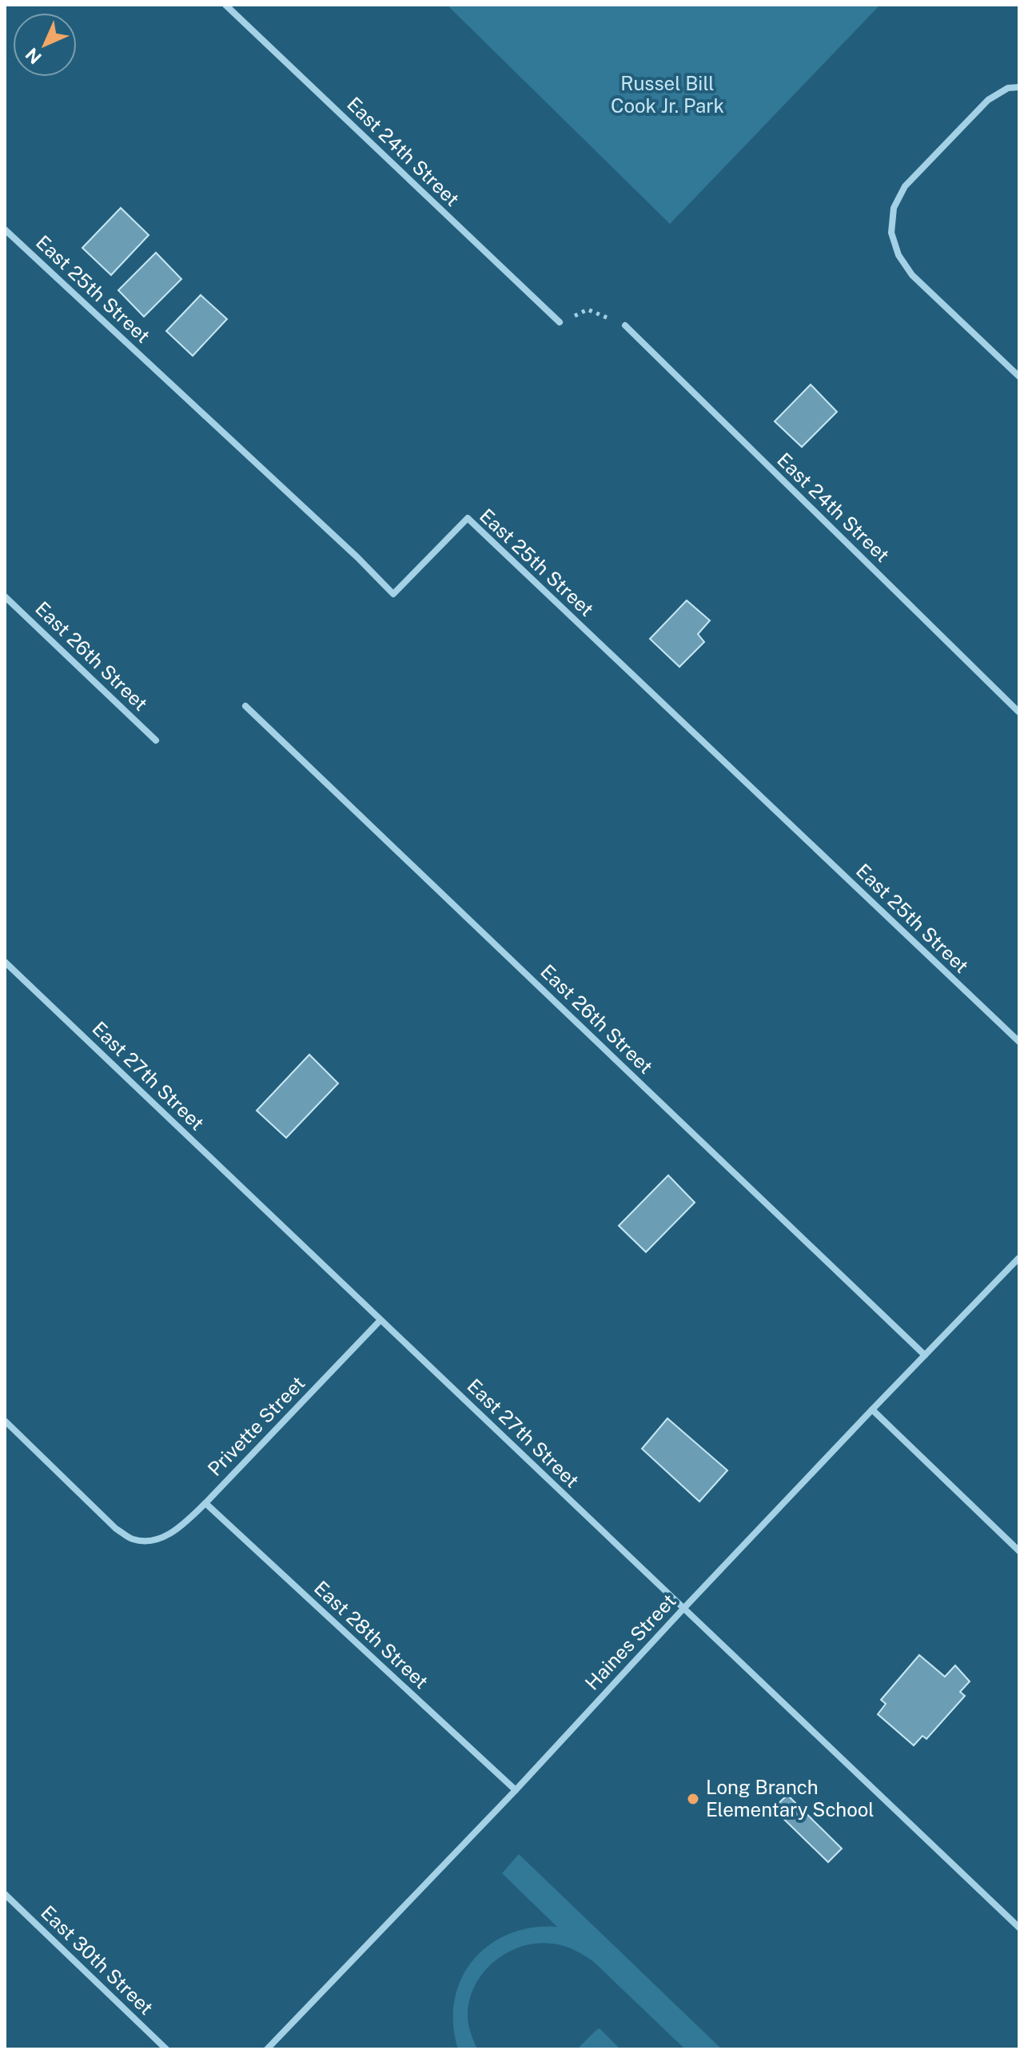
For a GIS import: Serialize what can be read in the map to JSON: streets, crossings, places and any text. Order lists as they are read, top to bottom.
{
  "streets": {
    "street": [
      "East 24th Street",
      "East 25th Street",
      "East 26th Street",
      "East 27th Street",
      "Privette Street",
      "East 28th Street",
      "Haines Street",
      "East 30th Street"
    ]
  },
  "crossings": [
    ["East 26th Street", "Haines Street"],
    ["East 27th Street", "Privette Street"],
    ["East 27th Street", "Haines Street"],
    ["Privette Street", "East 28th Street"],
    ["East 28th Street", "Haines Street"]
  ],
  "parks": ["Russel Bill Cook Jr. Park"],
  "places": ["Long Branch Elementary School"],
  "north": "bottom left"
}
